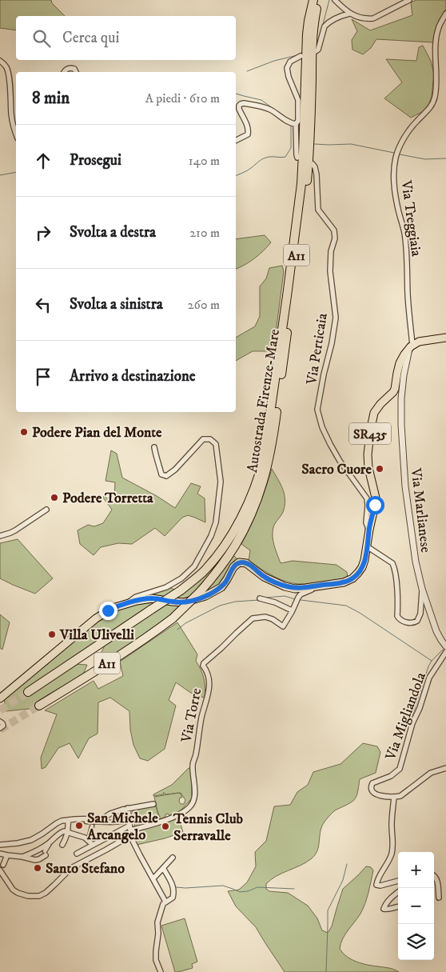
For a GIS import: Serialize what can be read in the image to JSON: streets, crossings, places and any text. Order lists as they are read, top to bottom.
{
  "streets": {
    "highway": ["A11", "Autostrada Firenze-Mare"],
    "main road": ["SR435"],
    "street": [
      "Via Treggiaia",
      "Via Perticaia",
      "Via Marlianese",
      "Via Torre",
      "Via Migliandola"
    ]
  },
  "crossings": [
    ["Via Treggiaia", "SR435"],
    ["Via Treggiaia", "Via Marlianese"],
    ["Via Perticaia", "SR435"],
    ["SR435", "Via Marlianese"]
  ],
  "places": [
    "Podere Pian del Monte",
    "Sacro Cuore",
    "Podere Torretta",
    "Villa Ulivelli",
    "San Michele Arcangelo",
    "Tennis Club Serravalle",
    "Santo Stefano"
  ],
  "page": {
    "search": "Cerca qui",
    "heading": ["8 min", "A piedi · 610 m"],
    "list": [
      ["Prosegui", "140 m"],
      ["Svolta a destra", "210 m"],
      ["Svolta a sinistra", "260 m"],
      "Arrivo a destinazione"
    ],
    "map_buttons": ["+", "−"]
  }
}
